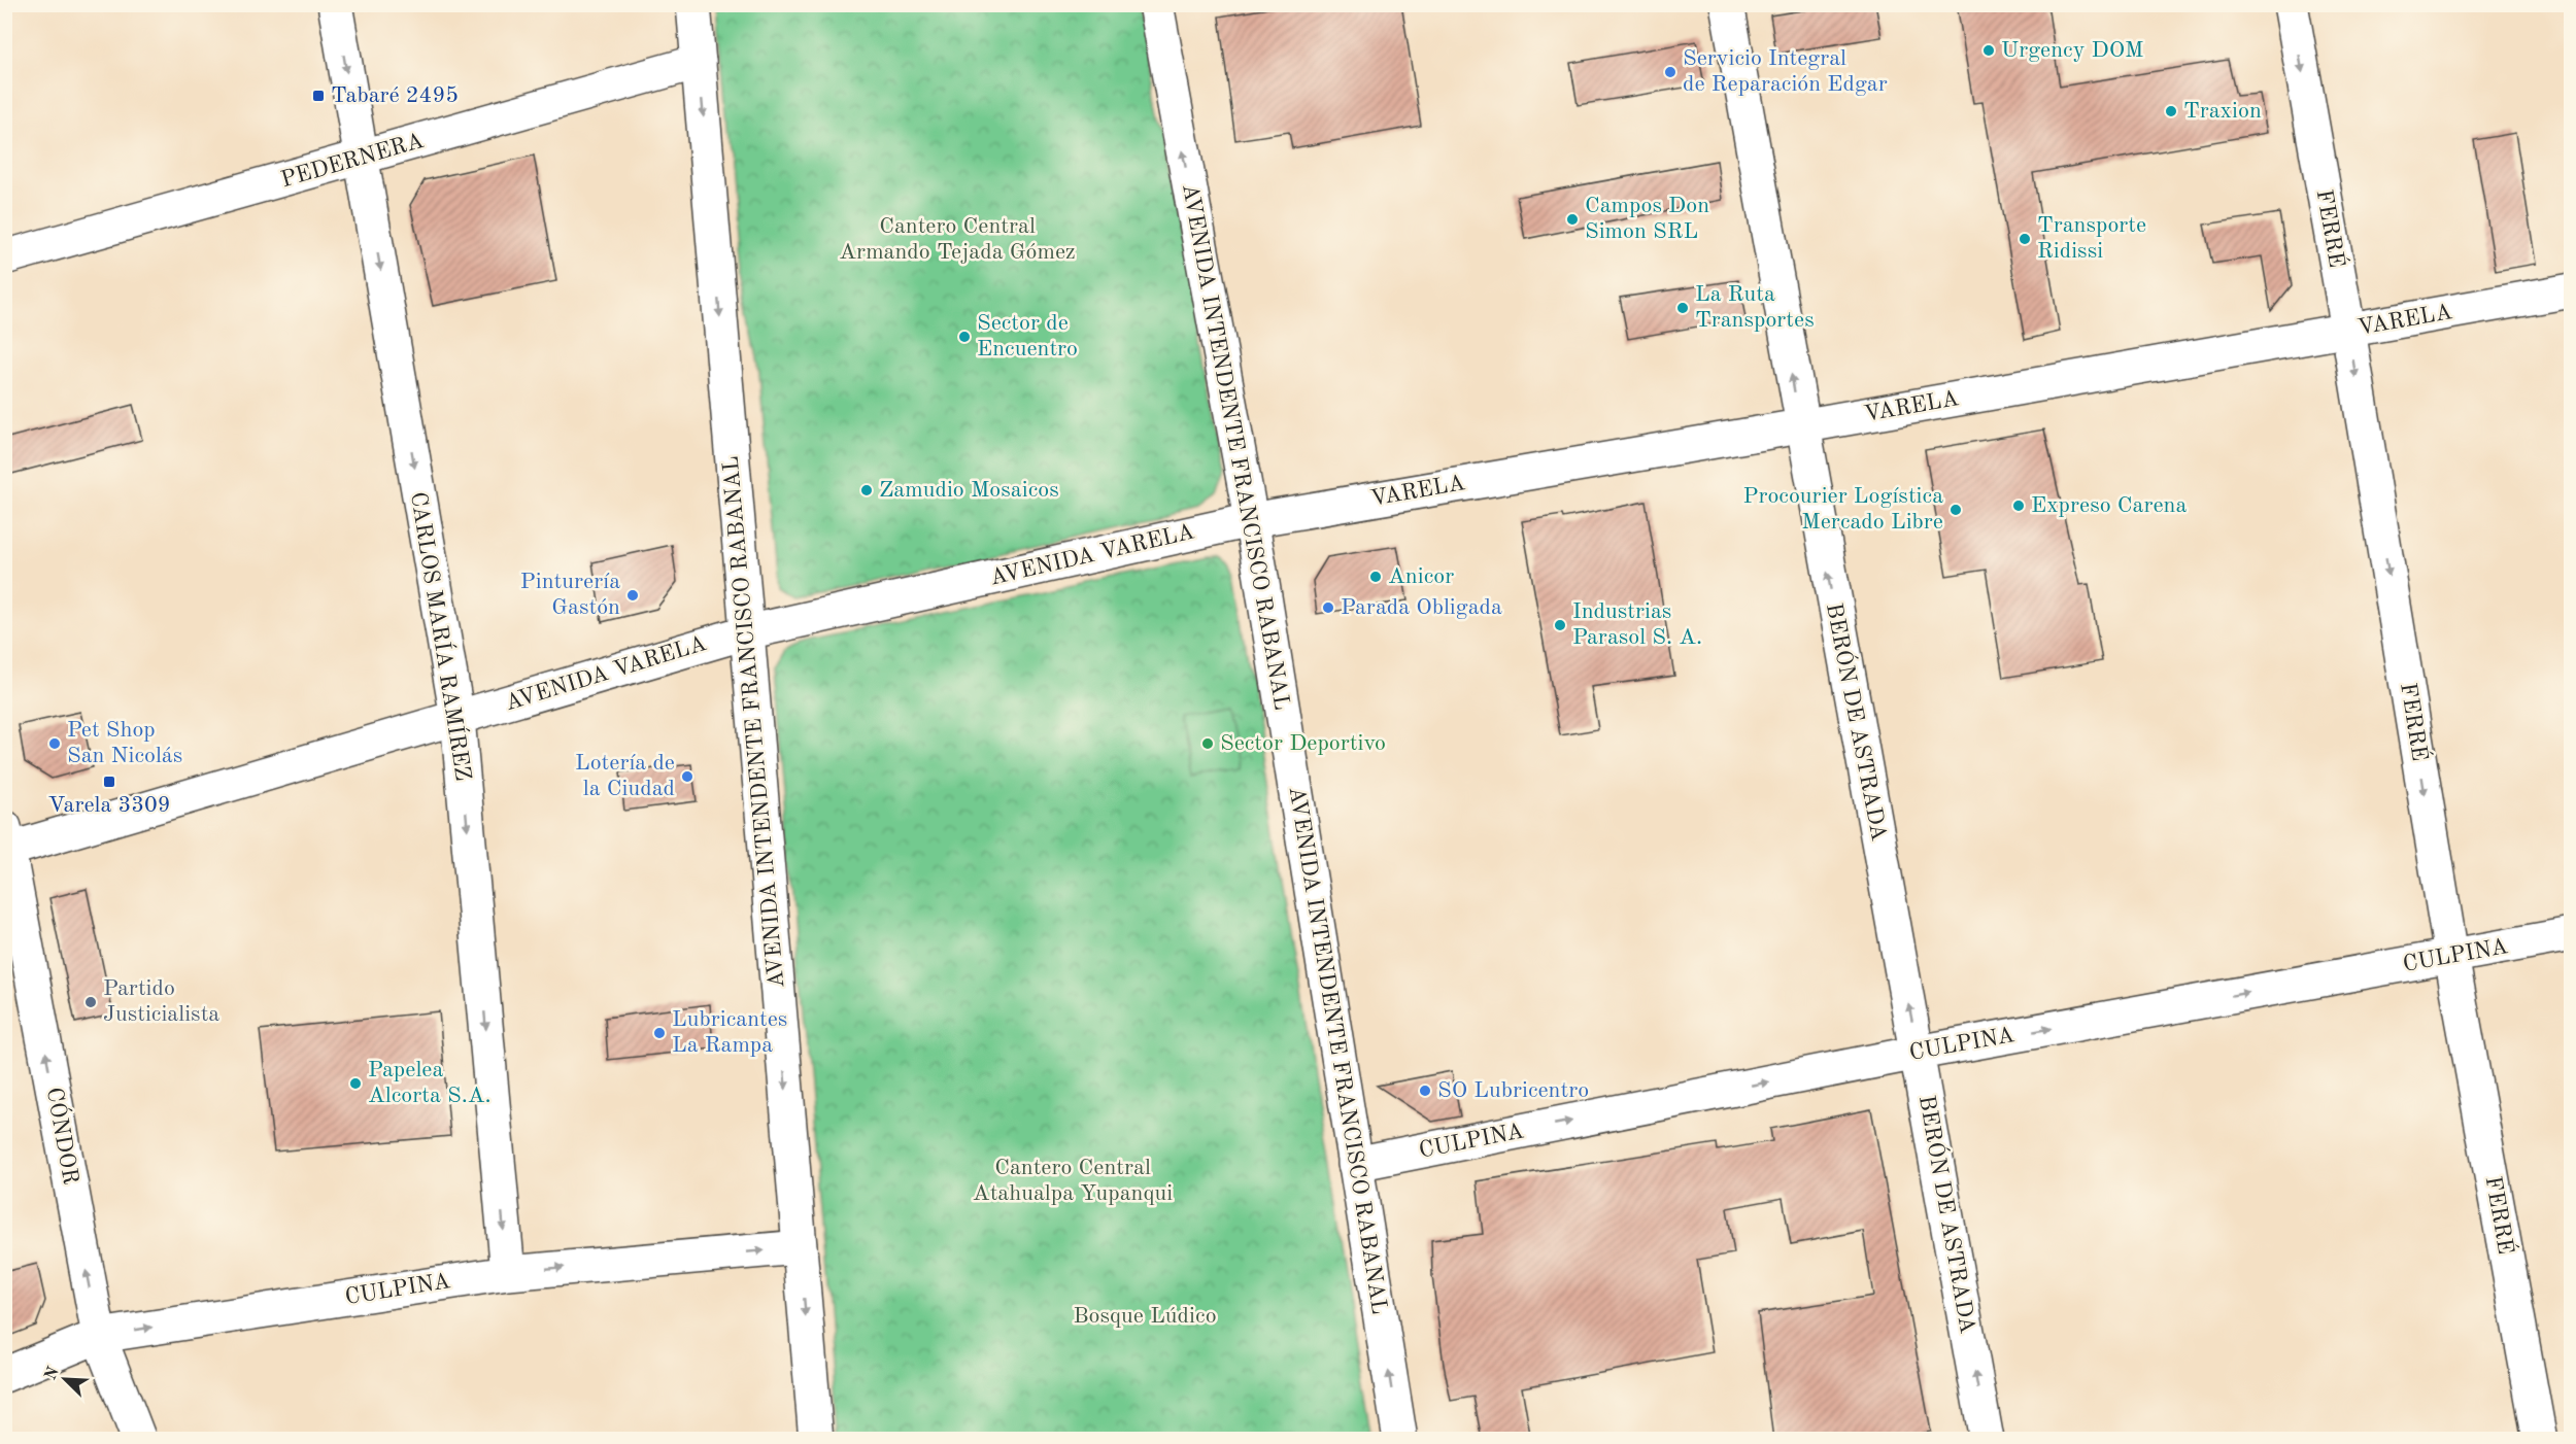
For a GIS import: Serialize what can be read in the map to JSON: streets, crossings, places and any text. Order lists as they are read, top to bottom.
{
  "streets": {
    "street": [
      "PEDERNERA",
      "FERRÉ",
      "VARELA",
      "AVENIDA INTENDENTE FRANCISCO RABANAL",
      "AVENIDA VARELA",
      "CARLOS MARÍA RAMÍREZ",
      "BERÓN DE ASTRADA",
      "CULPINA",
      "CÓNDOR"
    ]
  },
  "crossings": [
    ["PEDERNERA", "AVENIDA INTENDENTE FRANCISCO RABANAL"],
    ["PEDERNERA", "CARLOS MARÍA RAMÍREZ"],
    ["FERRÉ", "VARELA"],
    ["FERRÉ", "CULPINA"],
    ["VARELA", "AVENIDA INTENDENTE FRANCISCO RABANAL"],
    ["VARELA", "AVENIDA VARELA"],
    ["VARELA", "BERÓN DE ASTRADA"],
    ["AVENIDA INTENDENTE FRANCISCO RABANAL", "AVENIDA VARELA"],
    ["AVENIDA INTENDENTE FRANCISCO RABANAL", "CULPINA"],
    ["AVENIDA VARELA", "CARLOS MARÍA RAMÍREZ"],
    ["AVENIDA VARELA", "CÓNDOR"],
    ["CARLOS MARÍA RAMÍREZ", "CULPINA"],
    ["BERÓN DE ASTRADA", "CULPINA"],
    ["CULPINA", "CÓNDOR"]
  ],
  "one_way": [
    "FERRÉ",
    "CARLOS MARÍA RAMÍREZ",
    "BERÓN DE ASTRADA",
    "CULPINA",
    "CÓNDOR"
  ],
  "parks": ["Cantero Central Armando Tejada Gómez", "Cantero Central Atahualpa Yupanqui", "Bosque Lúdico"],
  "places": {
    "other": [
      "Urgency DOM",
      "Servicio Integral de Reparación Edgar",
      "Traxion",
      "Campos Don Simon SRL",
      "Transporte Ridissi",
      "La Ruta Transportes",
      "Sector de Encuentro",
      "Zamudio Mosaicos",
      "Expreso Carena",
      "Procourier Logística Mercado Libre",
      "Anicor",
      "Pinturería Gastón",
      "Parada Obligada",
      "Industrias Parasol S. A.",
      "Pet Shop San Nicolás",
      "Sector Deportivo",
      "Lotería de la Ciudad",
      "Partido Justicialista",
      "Lubricantes La Rampa",
      "Papelea Alcorta S.A.",
      "SO Lubricentro"
    ],
    "transit": ["Tabaré 2495", "Varela 3309"]
  },
  "north": "top left"
}
